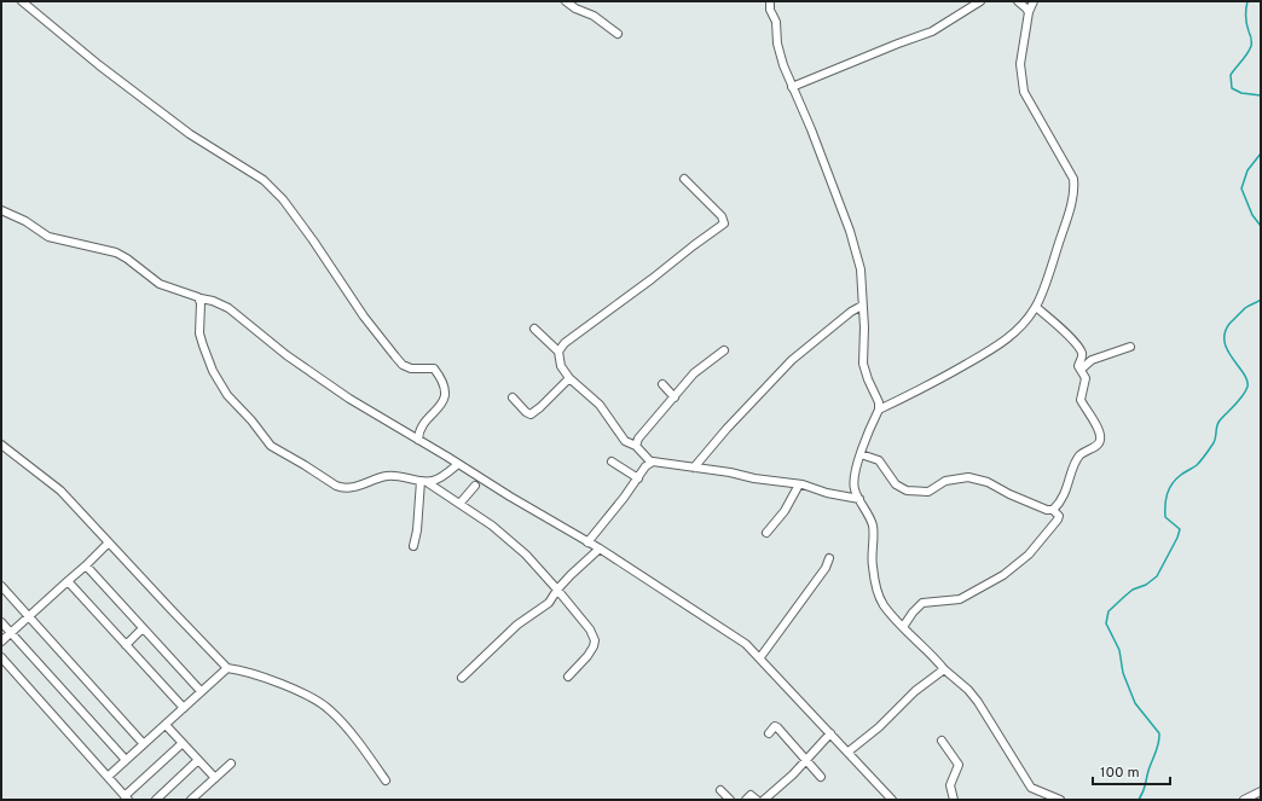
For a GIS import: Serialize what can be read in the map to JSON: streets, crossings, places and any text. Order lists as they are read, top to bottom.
{
  "scale_bar": "100 m"
}
